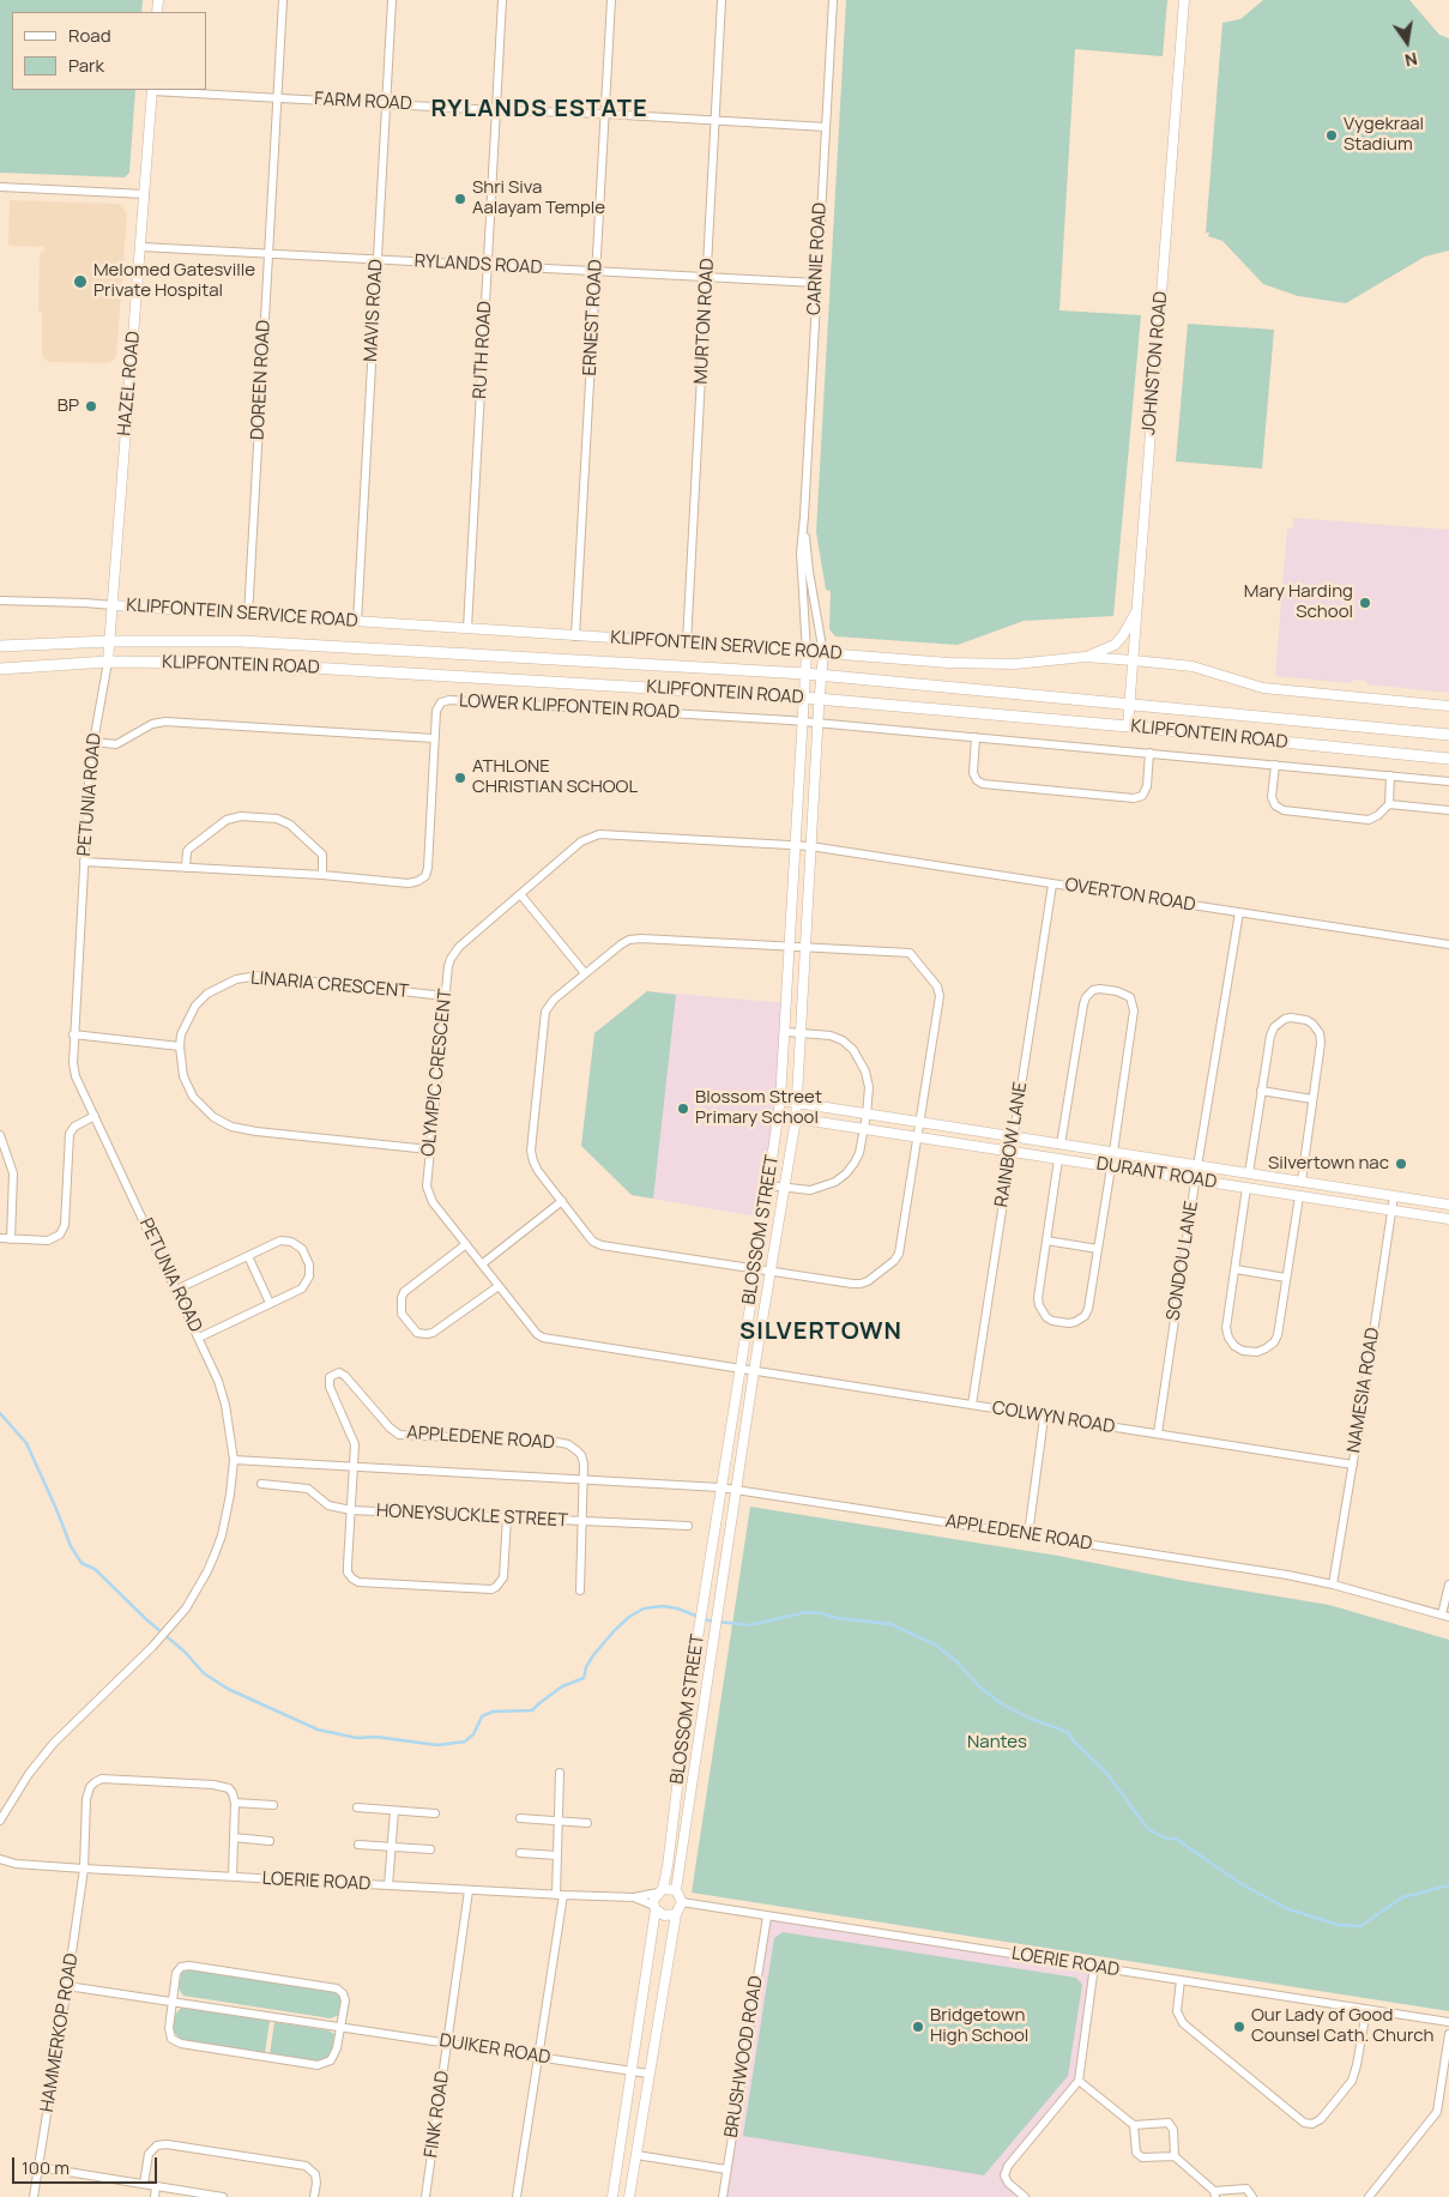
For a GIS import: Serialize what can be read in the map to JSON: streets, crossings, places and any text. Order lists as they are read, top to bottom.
{
  "streets": {
    "main road": ["KLIPFONTEIN ROAD"],
    "street": [
      "FARM ROAD",
      "CARNIE ROAD",
      "RYLANDS ROAD",
      "MAVIS ROAD",
      "ERNEST ROAD",
      "MURTON ROAD",
      "RUTH ROAD",
      "JOHNSTON ROAD",
      "DOREEN ROAD",
      "HAZEL ROAD",
      "KLIPFONTEIN SERVICE ROAD",
      "LOWER KLIPFONTEIN ROAD",
      "PETUNIA ROAD",
      "OVERTON ROAD",
      "LINARIA CRESCENT",
      "OLYMPIC CRESCENT",
      "RAINBOW LANE",
      "DURANT ROAD",
      "BLOSSOM STREET",
      "SONDOU LANE",
      "NAMESIA ROAD",
      "COLWYN ROAD",
      "APPLEDENE ROAD",
      "HONEYSUCKLE STREET",
      "LOERIE ROAD",
      "HAMMERKOP ROAD",
      "DUIKER ROAD",
      "BRUSHWOOD ROAD",
      "FINK ROAD"
    ]
  },
  "crossings": [
    ["FARM ROAD", "CARNIE ROAD"],
    ["FARM ROAD", "MAVIS ROAD"],
    ["FARM ROAD", "ERNEST ROAD"],
    ["FARM ROAD", "MURTON ROAD"],
    ["FARM ROAD", "RUTH ROAD"],
    ["FARM ROAD", "DOREEN ROAD"],
    ["FARM ROAD", "HAZEL ROAD"],
    ["CARNIE ROAD", "RYLANDS ROAD"],
    ["CARNIE ROAD", "KLIPFONTEIN SERVICE ROAD"],
    ["CARNIE ROAD", "KLIPFONTEIN ROAD"],
    ["CARNIE ROAD", "BLOSSOM STREET"],
    ["RYLANDS ROAD", "MAVIS ROAD"],
    ["RYLANDS ROAD", "ERNEST ROAD"],
    ["RYLANDS ROAD", "MURTON ROAD"],
    ["RYLANDS ROAD", "RUTH ROAD"],
    ["RYLANDS ROAD", "DOREEN ROAD"],
    ["RYLANDS ROAD", "HAZEL ROAD"],
    ["MAVIS ROAD", "KLIPFONTEIN SERVICE ROAD"],
    ["ERNEST ROAD", "KLIPFONTEIN SERVICE ROAD"],
    ["MURTON ROAD", "KLIPFONTEIN SERVICE ROAD"],
    ["RUTH ROAD", "KLIPFONTEIN SERVICE ROAD"],
    ["JOHNSTON ROAD", "KLIPFONTEIN SERVICE ROAD"],
    ["JOHNSTON ROAD", "KLIPFONTEIN ROAD"],
    ["DOREEN ROAD", "KLIPFONTEIN SERVICE ROAD"],
    ["HAZEL ROAD", "KLIPFONTEIN SERVICE ROAD"],
    ["HAZEL ROAD", "KLIPFONTEIN ROAD"],
    ["HAZEL ROAD", "PETUNIA ROAD"],
    ["KLIPFONTEIN ROAD", "PETUNIA ROAD"],
    ["KLIPFONTEIN ROAD", "BLOSSOM STREET"],
    ["LOWER KLIPFONTEIN ROAD", "BLOSSOM STREET"],
    ["PETUNIA ROAD", "APPLEDENE ROAD"],
    ["OVERTON ROAD", "OLYMPIC CRESCENT"],
    ["OVERTON ROAD", "RAINBOW LANE"],
    ["OVERTON ROAD", "BLOSSOM STREET"],
    ["OVERTON ROAD", "SONDOU LANE"],
    ["LINARIA CRESCENT", "OLYMPIC CRESCENT"],
    ["OLYMPIC CRESCENT", "BLOSSOM STREET"],
    ["OLYMPIC CRESCENT", "COLWYN ROAD"],
    ["RAINBOW LANE", "DURANT ROAD"],
    ["RAINBOW LANE", "COLWYN ROAD"],
    ["DURANT ROAD", "BLOSSOM STREET"],
    ["DURANT ROAD", "SONDOU LANE"],
    ["DURANT ROAD", "NAMESIA ROAD"],
    ["BLOSSOM STREET", "COLWYN ROAD"],
    ["BLOSSOM STREET", "APPLEDENE ROAD"],
    ["BLOSSOM STREET", "LOERIE ROAD"],
    ["SONDOU LANE", "COLWYN ROAD"],
    ["NAMESIA ROAD", "COLWYN ROAD"],
    ["NAMESIA ROAD", "APPLEDENE ROAD"],
    ["LOERIE ROAD", "HAMMERKOP ROAD"],
    ["LOERIE ROAD", "BRUSHWOOD ROAD"],
    ["LOERIE ROAD", "FINK ROAD"],
    ["HAMMERKOP ROAD", "DUIKER ROAD"],
    ["DUIKER ROAD", "FINK ROAD"]
  ],
  "districts": ["RYLANDS ESTATE", "SILVERTOWN"],
  "parks": ["Nantes"],
  "places": [
    "Vygekraal Stadium",
    "Shri Siva Aalayam Temple",
    "Melomed Gatesville Private Hospital",
    "BP",
    "Mary Harding School",
    "ATHLONE CHRISTIAN SCHOOL",
    "Blossom Street Primary School",
    "Silvertown nac",
    "Bridgetown High School",
    "Our Lady of Good Counsel Cath. Church"
  ],
  "legend": ["Road", "Park"],
  "scale_bar": "100 m",
  "north": "bottom"
}
